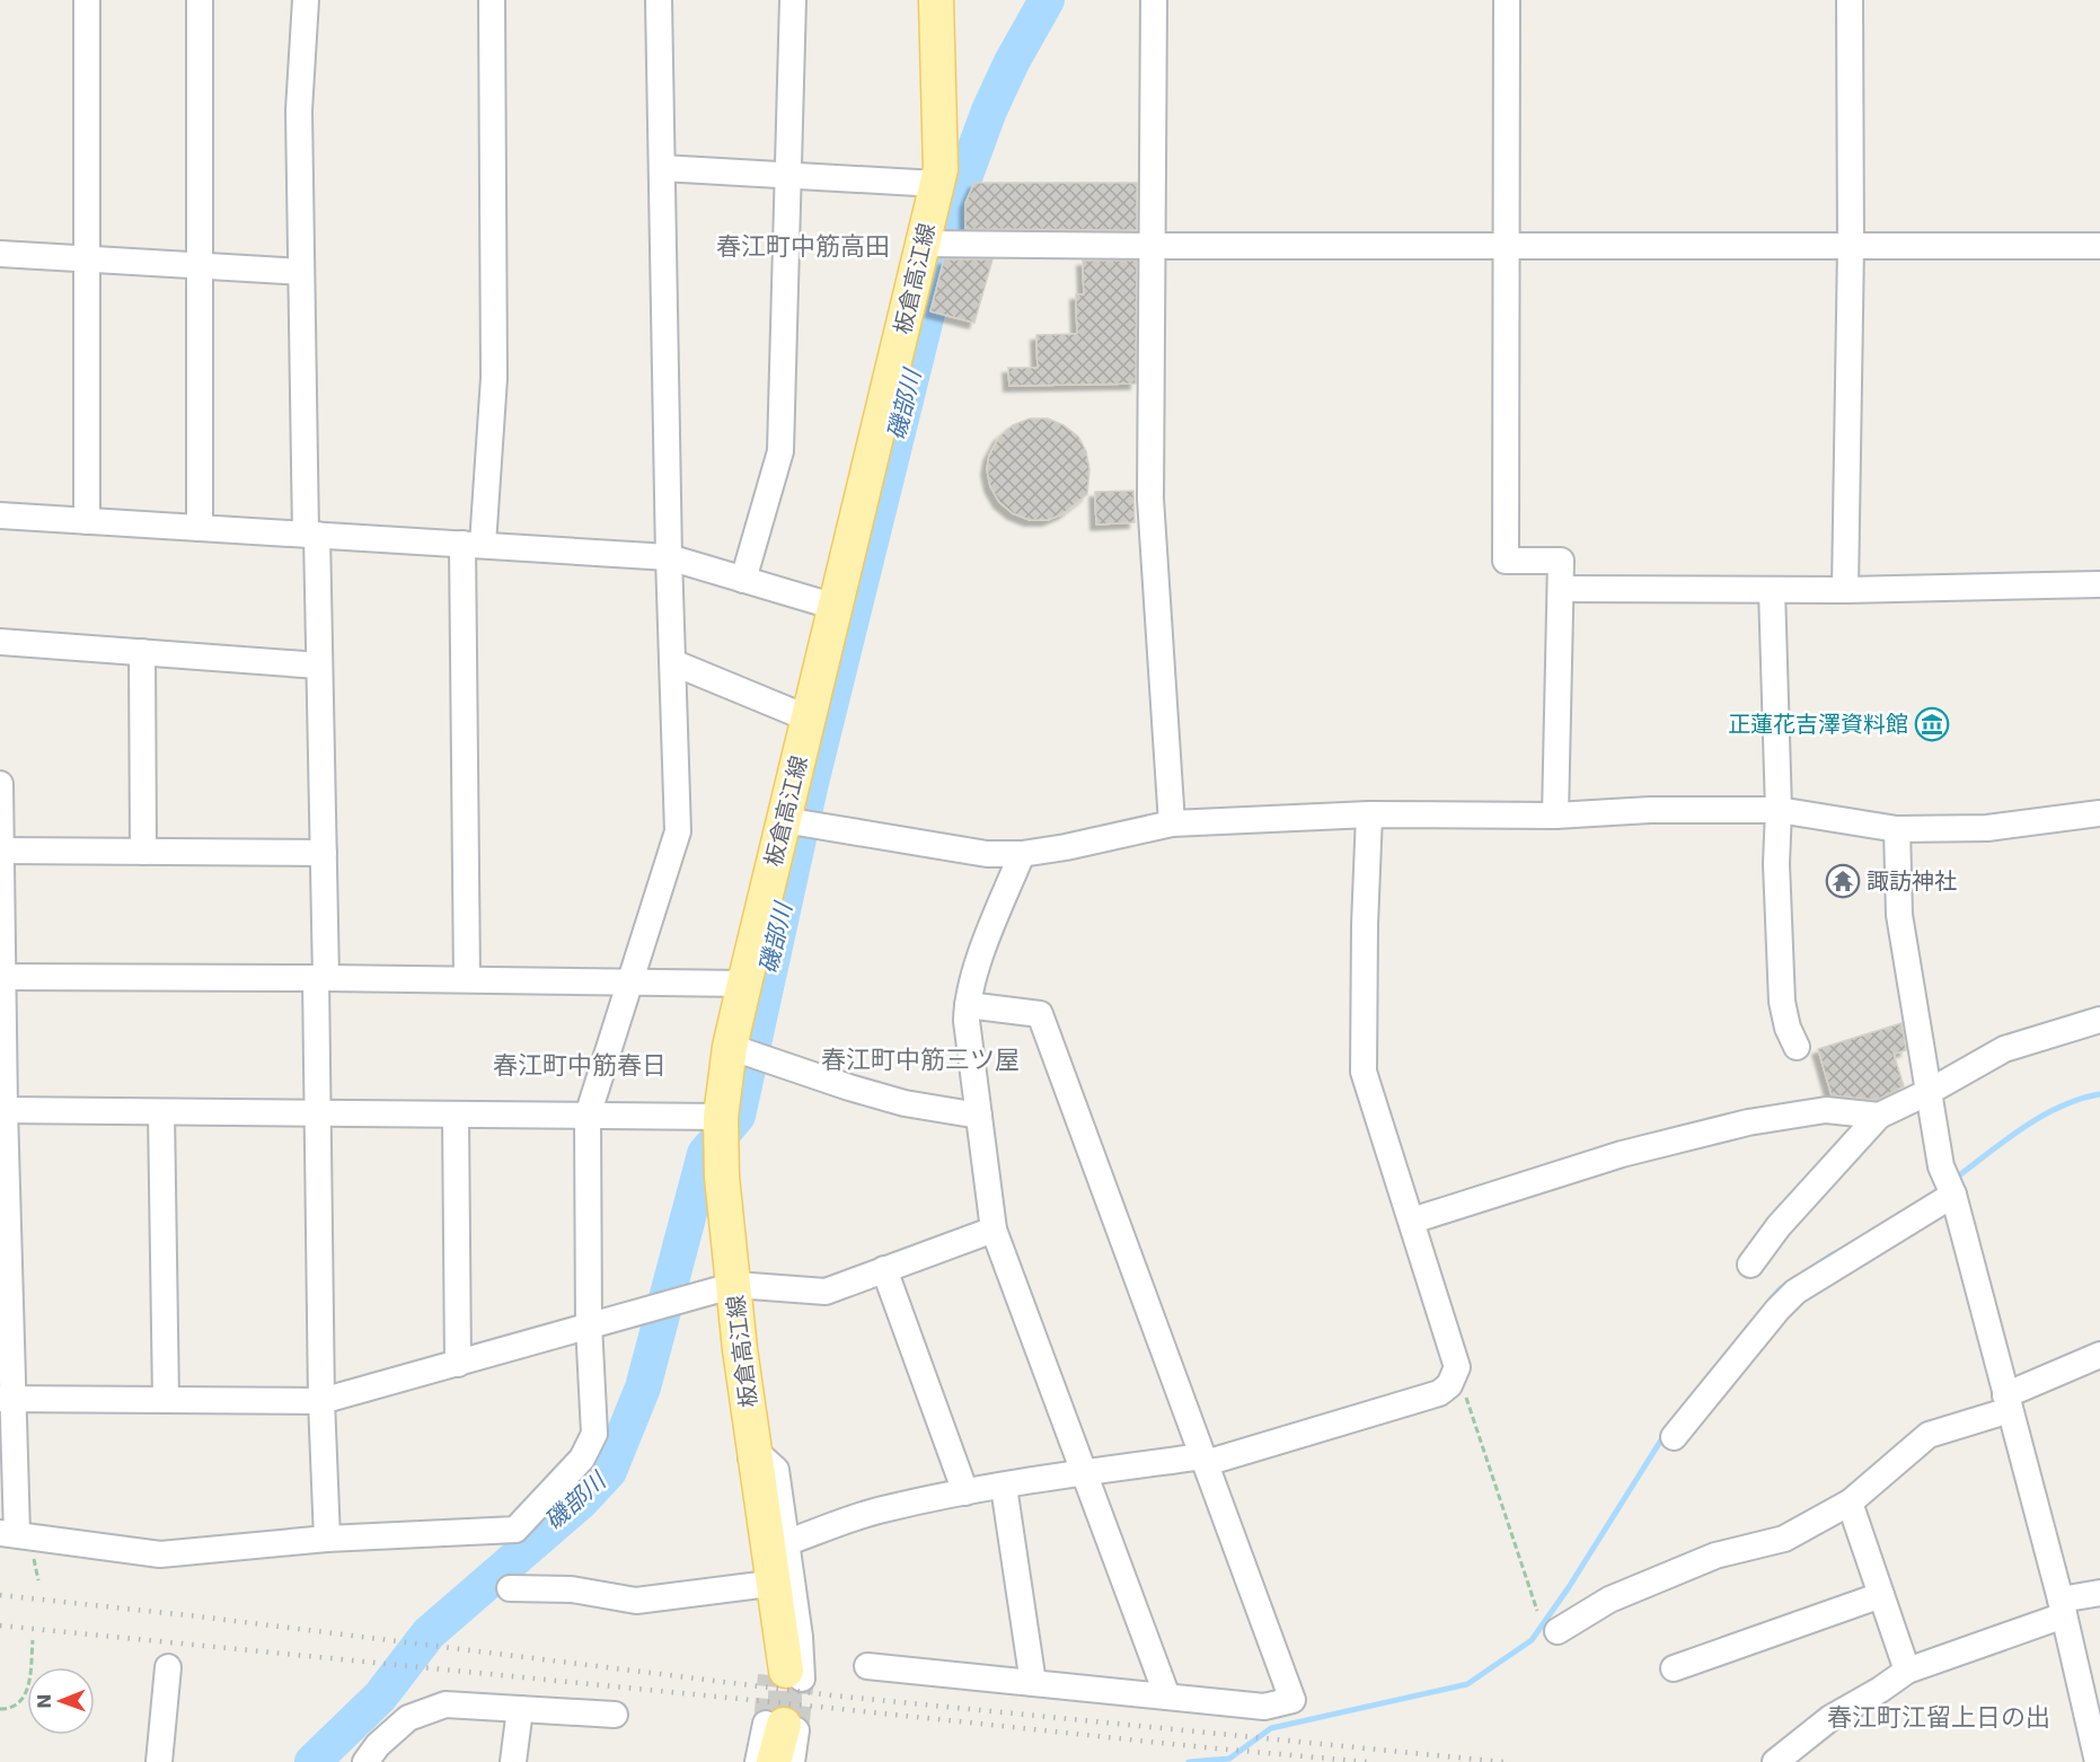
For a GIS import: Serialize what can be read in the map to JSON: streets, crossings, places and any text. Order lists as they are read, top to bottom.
{
  "streets": {
    "main road": ["板倉高江線"]
  },
  "districts": [
    "春江町中筋高田",
    "春江町中筋三ツ屋",
    "春江町中筋春日",
    "春江町江留上日の出"
  ],
  "water": ["磯部川"],
  "places": {
    "museum": ["正蓮花吉澤資料館"],
    "temple": ["諏訪神社"]
  },
  "north": "left"
}
